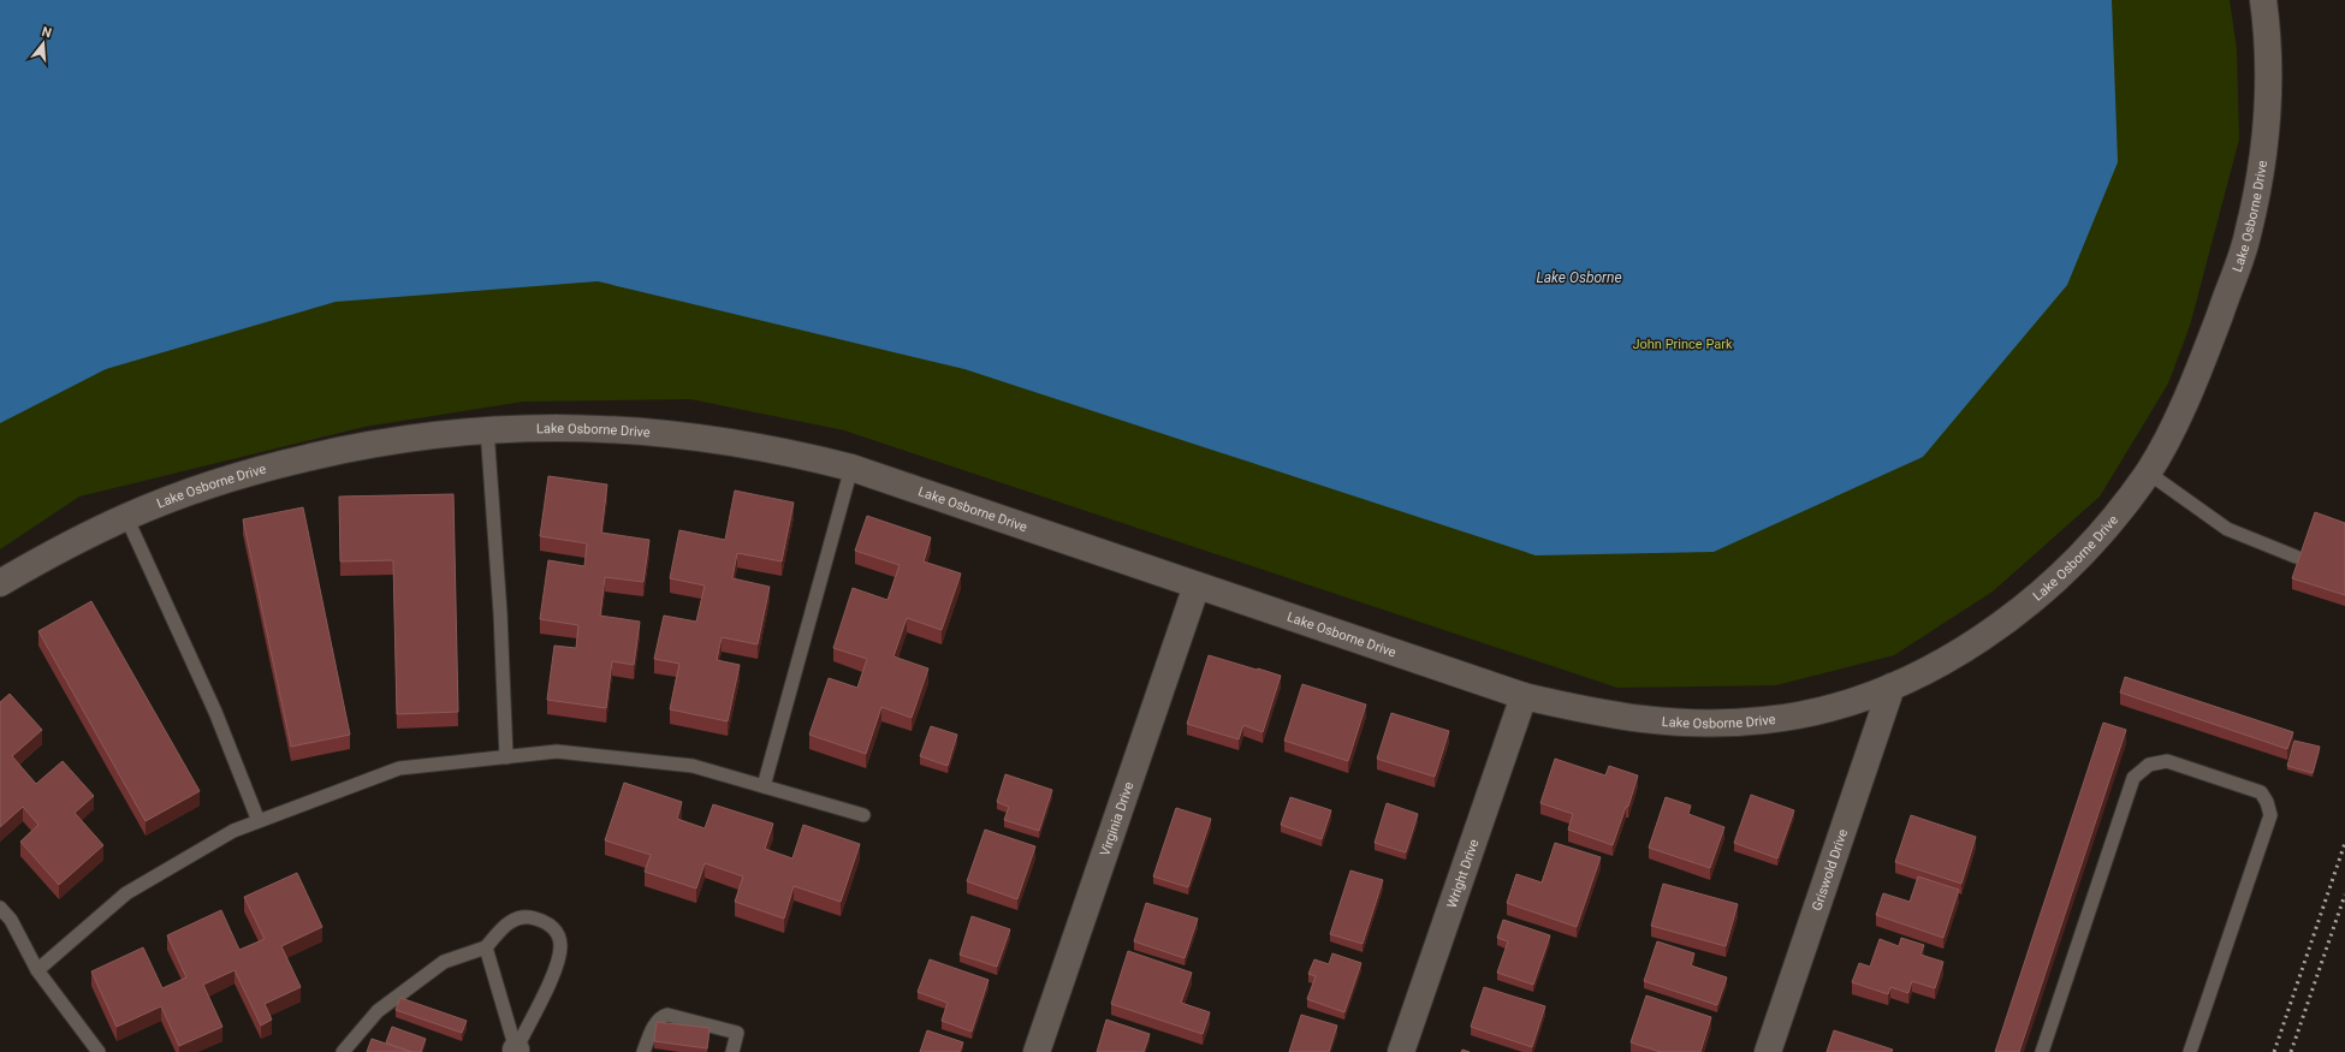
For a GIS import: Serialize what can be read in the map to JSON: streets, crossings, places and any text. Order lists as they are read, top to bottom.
{
  "streets": {
    "street": [
      "Lake Osborne Drive",
      "Virginia Drive",
      "Griswold Drive",
      "Wright Drive"
    ]
  },
  "crossings": [
    ["Lake Osborne Drive", "Virginia Drive"],
    ["Lake Osborne Drive", "Griswold Drive"],
    ["Lake Osborne Drive", "Wright Drive"]
  ],
  "water": ["Lake Osborne"],
  "parks": ["John Prince Park"],
  "north": "top"
}
